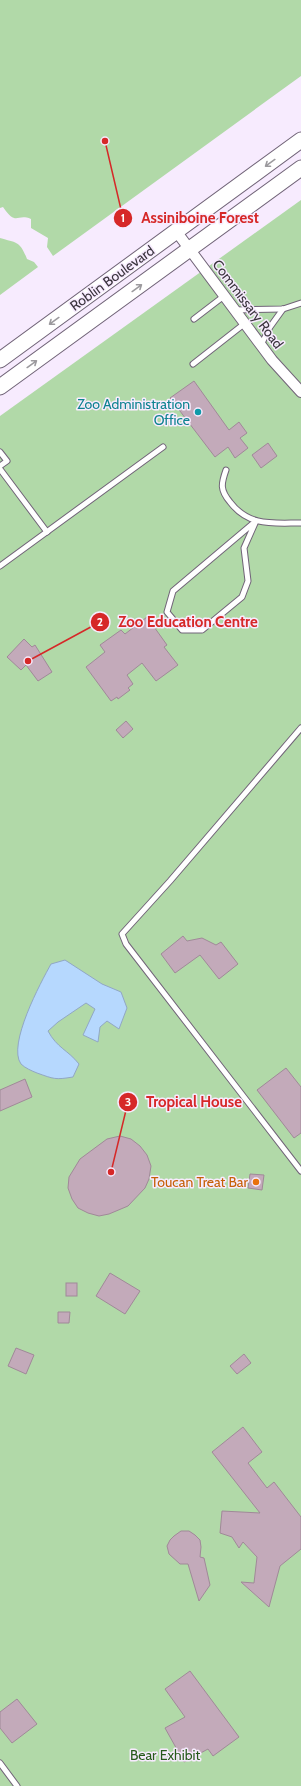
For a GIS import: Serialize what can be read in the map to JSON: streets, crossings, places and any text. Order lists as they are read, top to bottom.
{
  "streets": {
    "main road": ["Roblin Boulevard"],
    "street": ["Commissary Road"]
  },
  "crossings": [
    ["Roblin Boulevard", "Commissary Road"]
  ],
  "parks": ["Bear Exhibit"],
  "places": [
    "Assiniboine Forest",
    "Zoo Administration Office",
    "Zoo Education Centre",
    "Tropical House",
    "Toucan Treat Bar"
  ]
}
